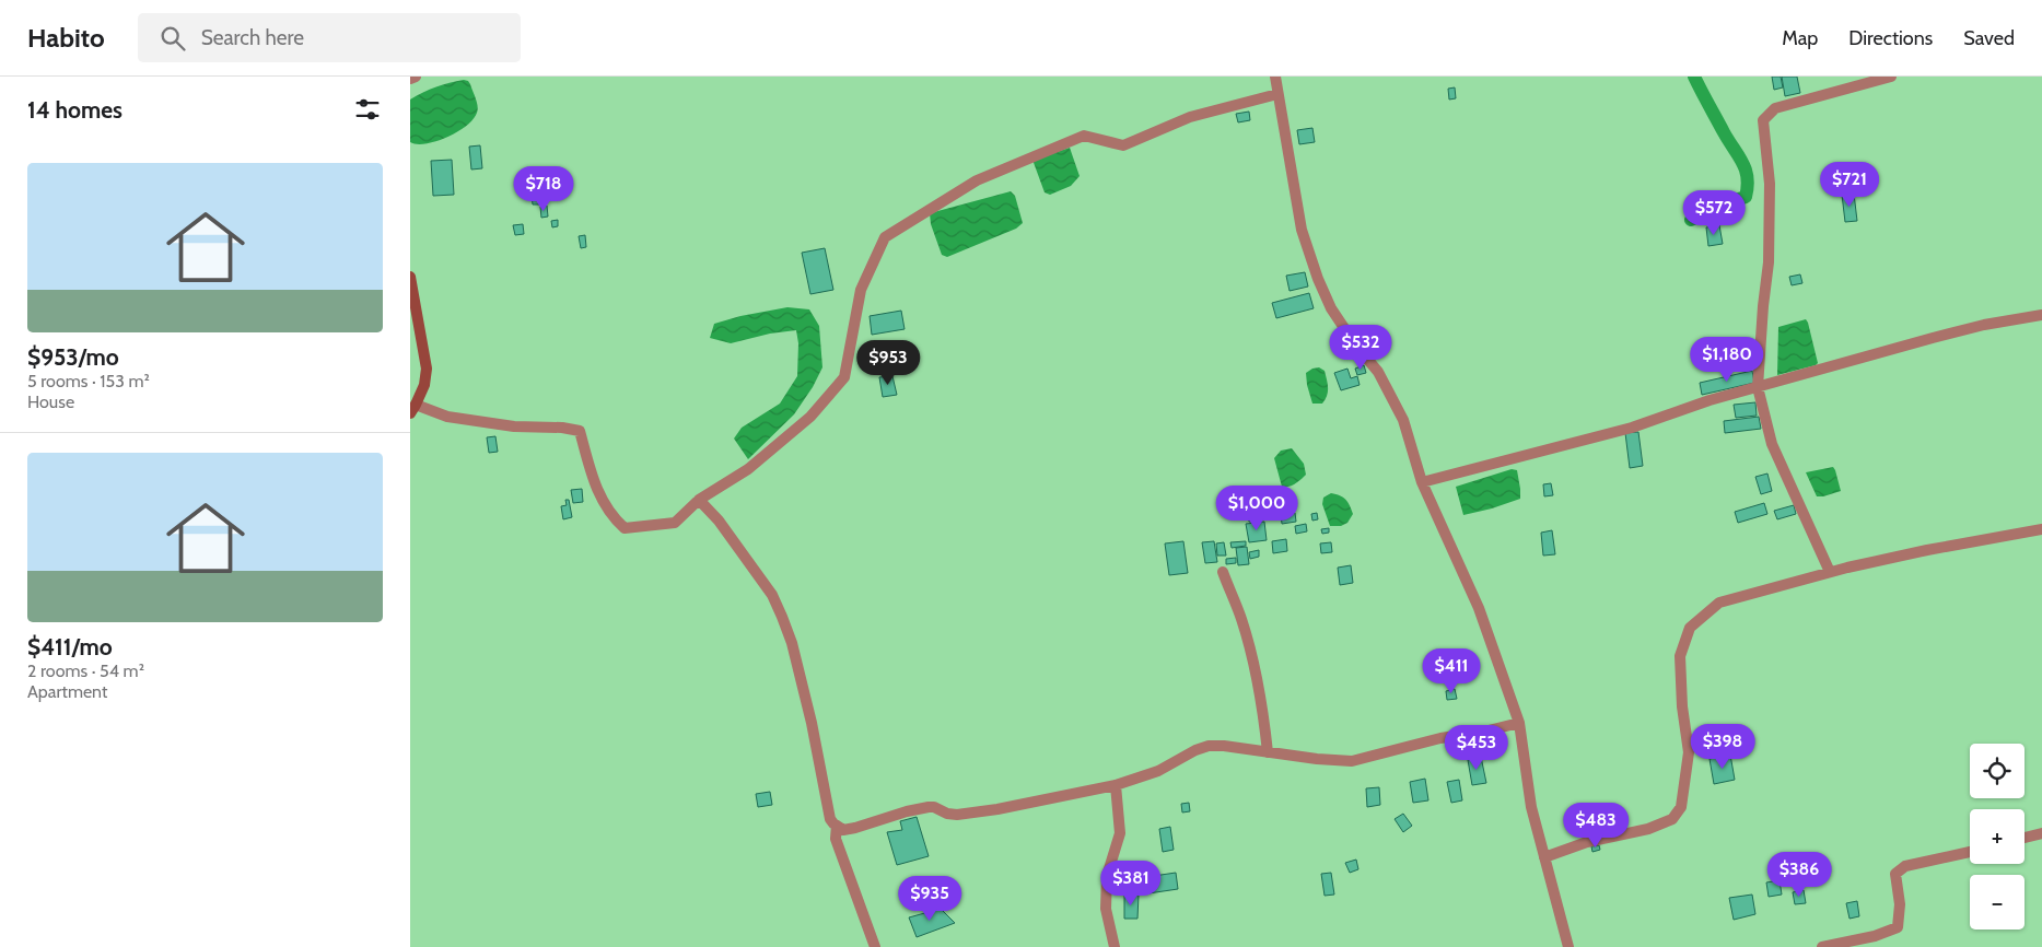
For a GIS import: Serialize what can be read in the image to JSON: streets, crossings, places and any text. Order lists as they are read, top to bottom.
{
  "page": {
    "header": "Habito",
    "search": "Search here",
    "nav": ["Map", "Directions", "Saved"],
    "heading": "14 homes",
    "list": [
      {
        "name": "$953/mo",
        "note": "5 rooms · 153 m² · House"
      },
      {
        "name": "$411/mo",
        "note": "2 rooms · 54 m² · Apartment"
      }
    ],
    "price": [
      "$721",
      "$718",
      "$572",
      "$532",
      "$1,180",
      "$953",
      "$1,000",
      "$411",
      "$398",
      "$453",
      "$483",
      "$386",
      "$381",
      "$935"
    ],
    "map_buttons": ["+", "−"]
  }
}
